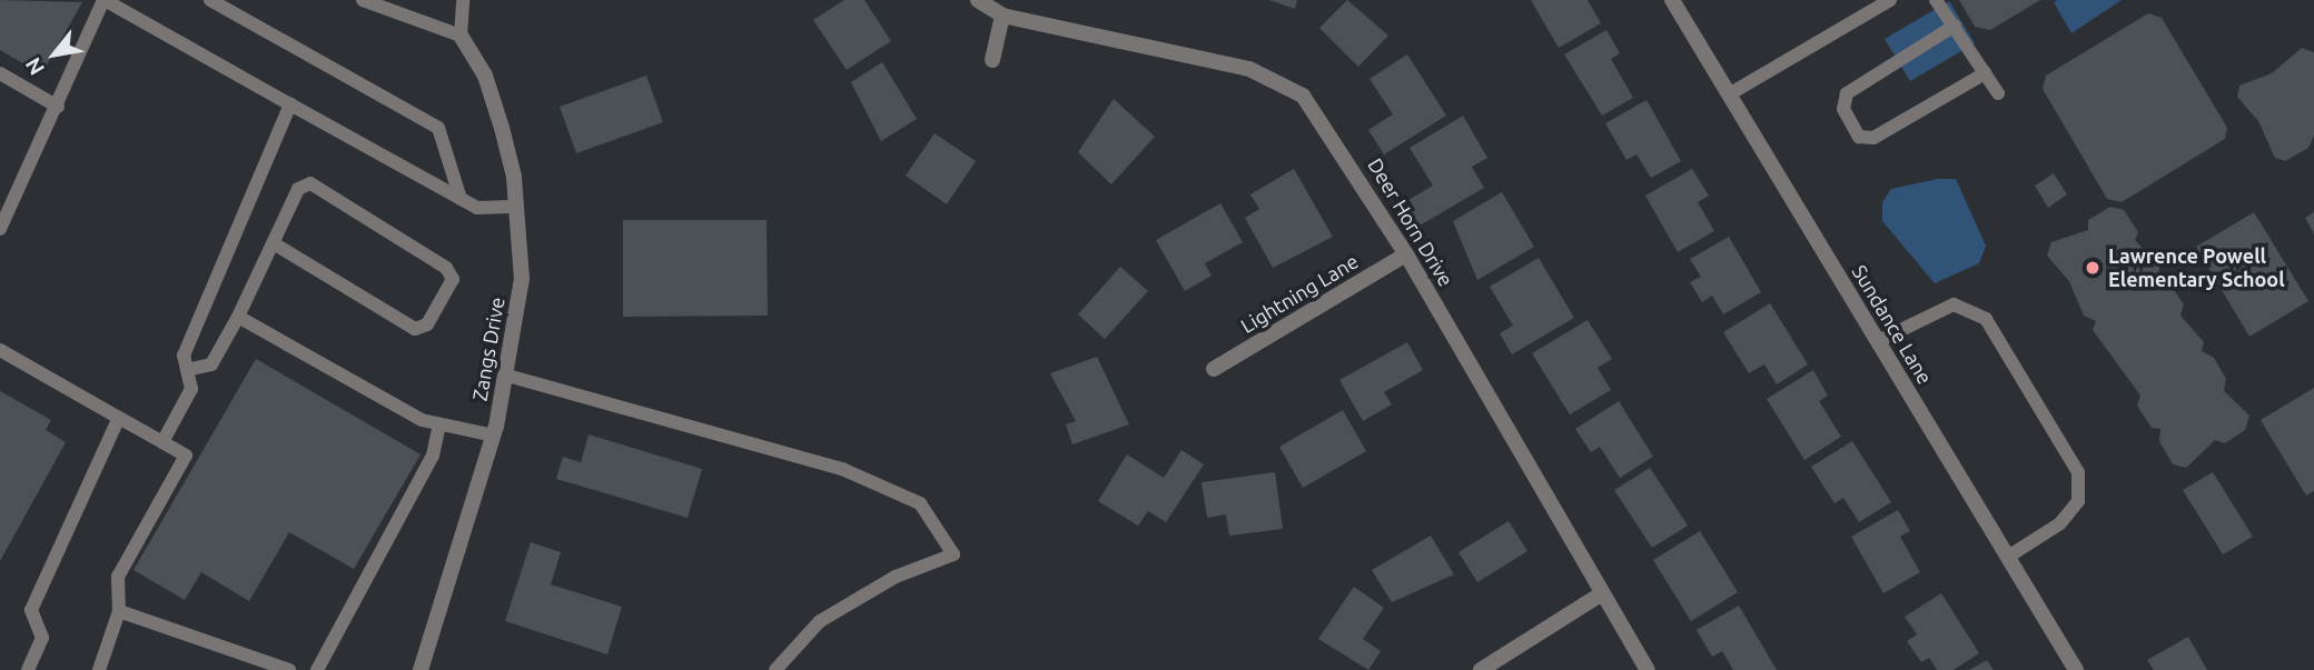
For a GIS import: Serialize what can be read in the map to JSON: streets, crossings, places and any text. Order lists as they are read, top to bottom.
{
  "streets": {
    "street": [
      "Deer Horn Drive",
      "Lightning Lane",
      "Sundance Lane",
      "Zangs Drive"
    ]
  },
  "crossings": [
    ["Deer Horn Drive", "Lightning Lane"]
  ],
  "places": ["Lawrence Powell Elementary School"],
  "north": "bottom left"
}
